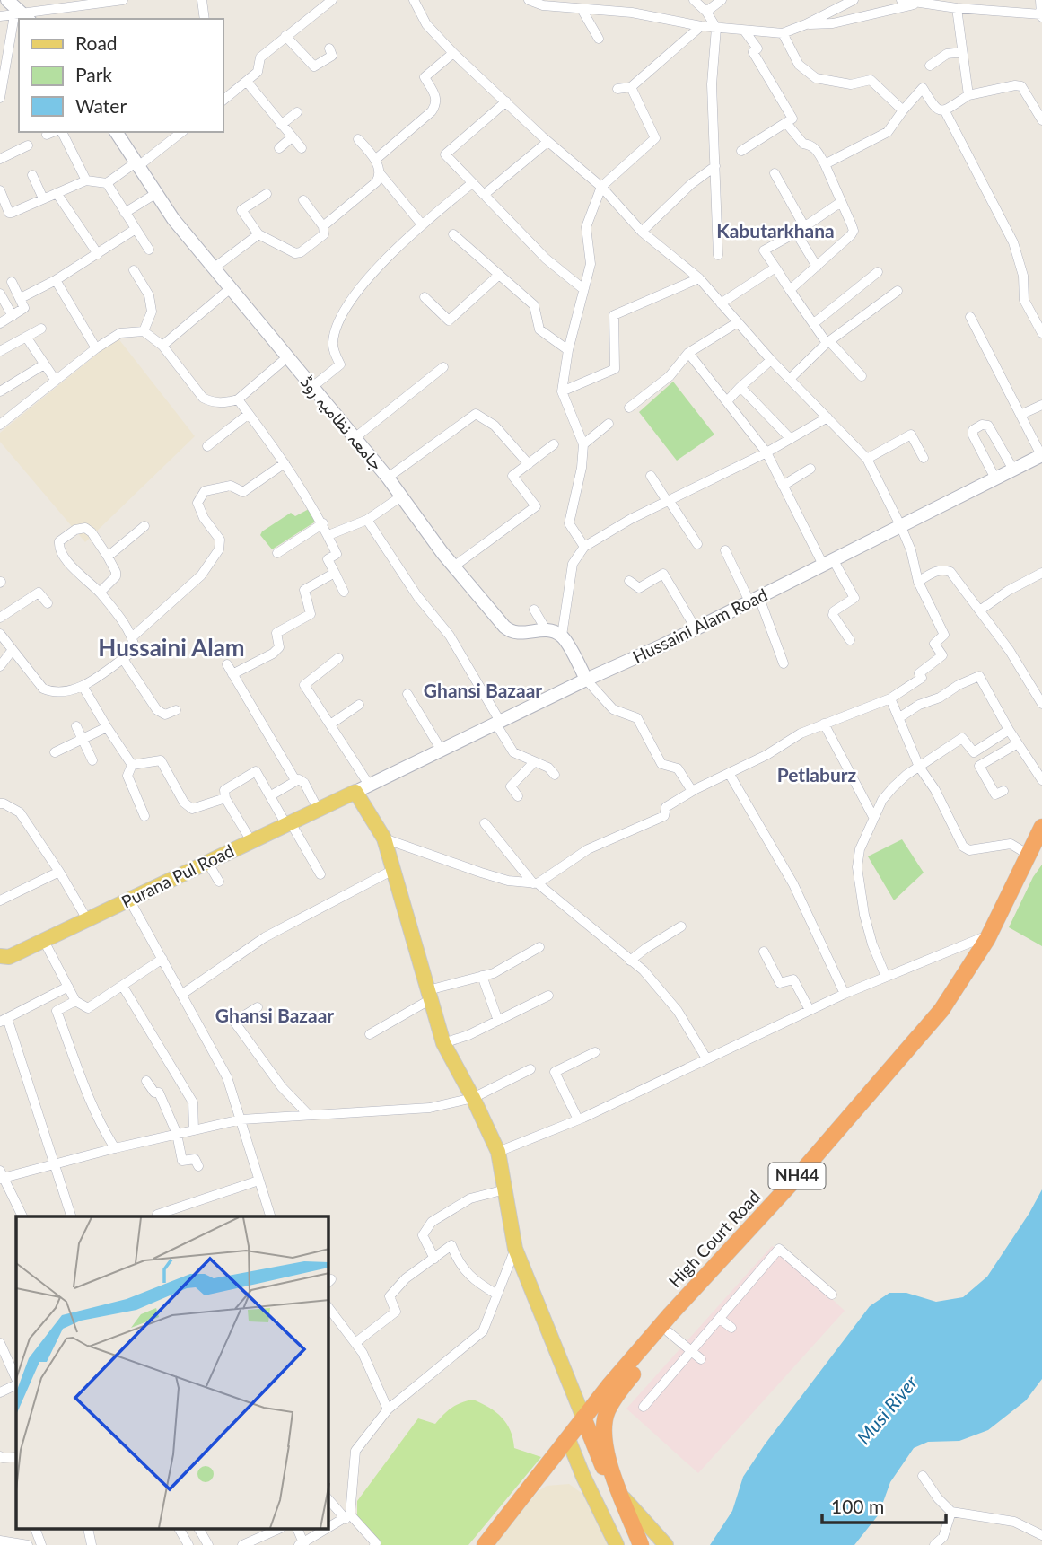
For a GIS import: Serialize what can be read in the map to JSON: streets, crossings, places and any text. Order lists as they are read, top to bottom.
{
  "streets": {
    "highway": ["NH44", "High Court Road"],
    "main road": ["Purana Pul Road"],
    "street": ["جامعہ نظامیہ روڈ", "Hussaini Alam Road"]
  },
  "crossings": [
    ["Hussaini Alam Road", "Purana Pul Road"]
  ],
  "districts": [
    "Kabutarkhana",
    "Hussaini Alam",
    "Ghansi Bazaar",
    "Petlaburz",
    "Ghansi Bazaar"
  ],
  "water": ["Musi River"],
  "legend": ["Road", "Park", "Water"],
  "scale_bar": "100 m"
}
